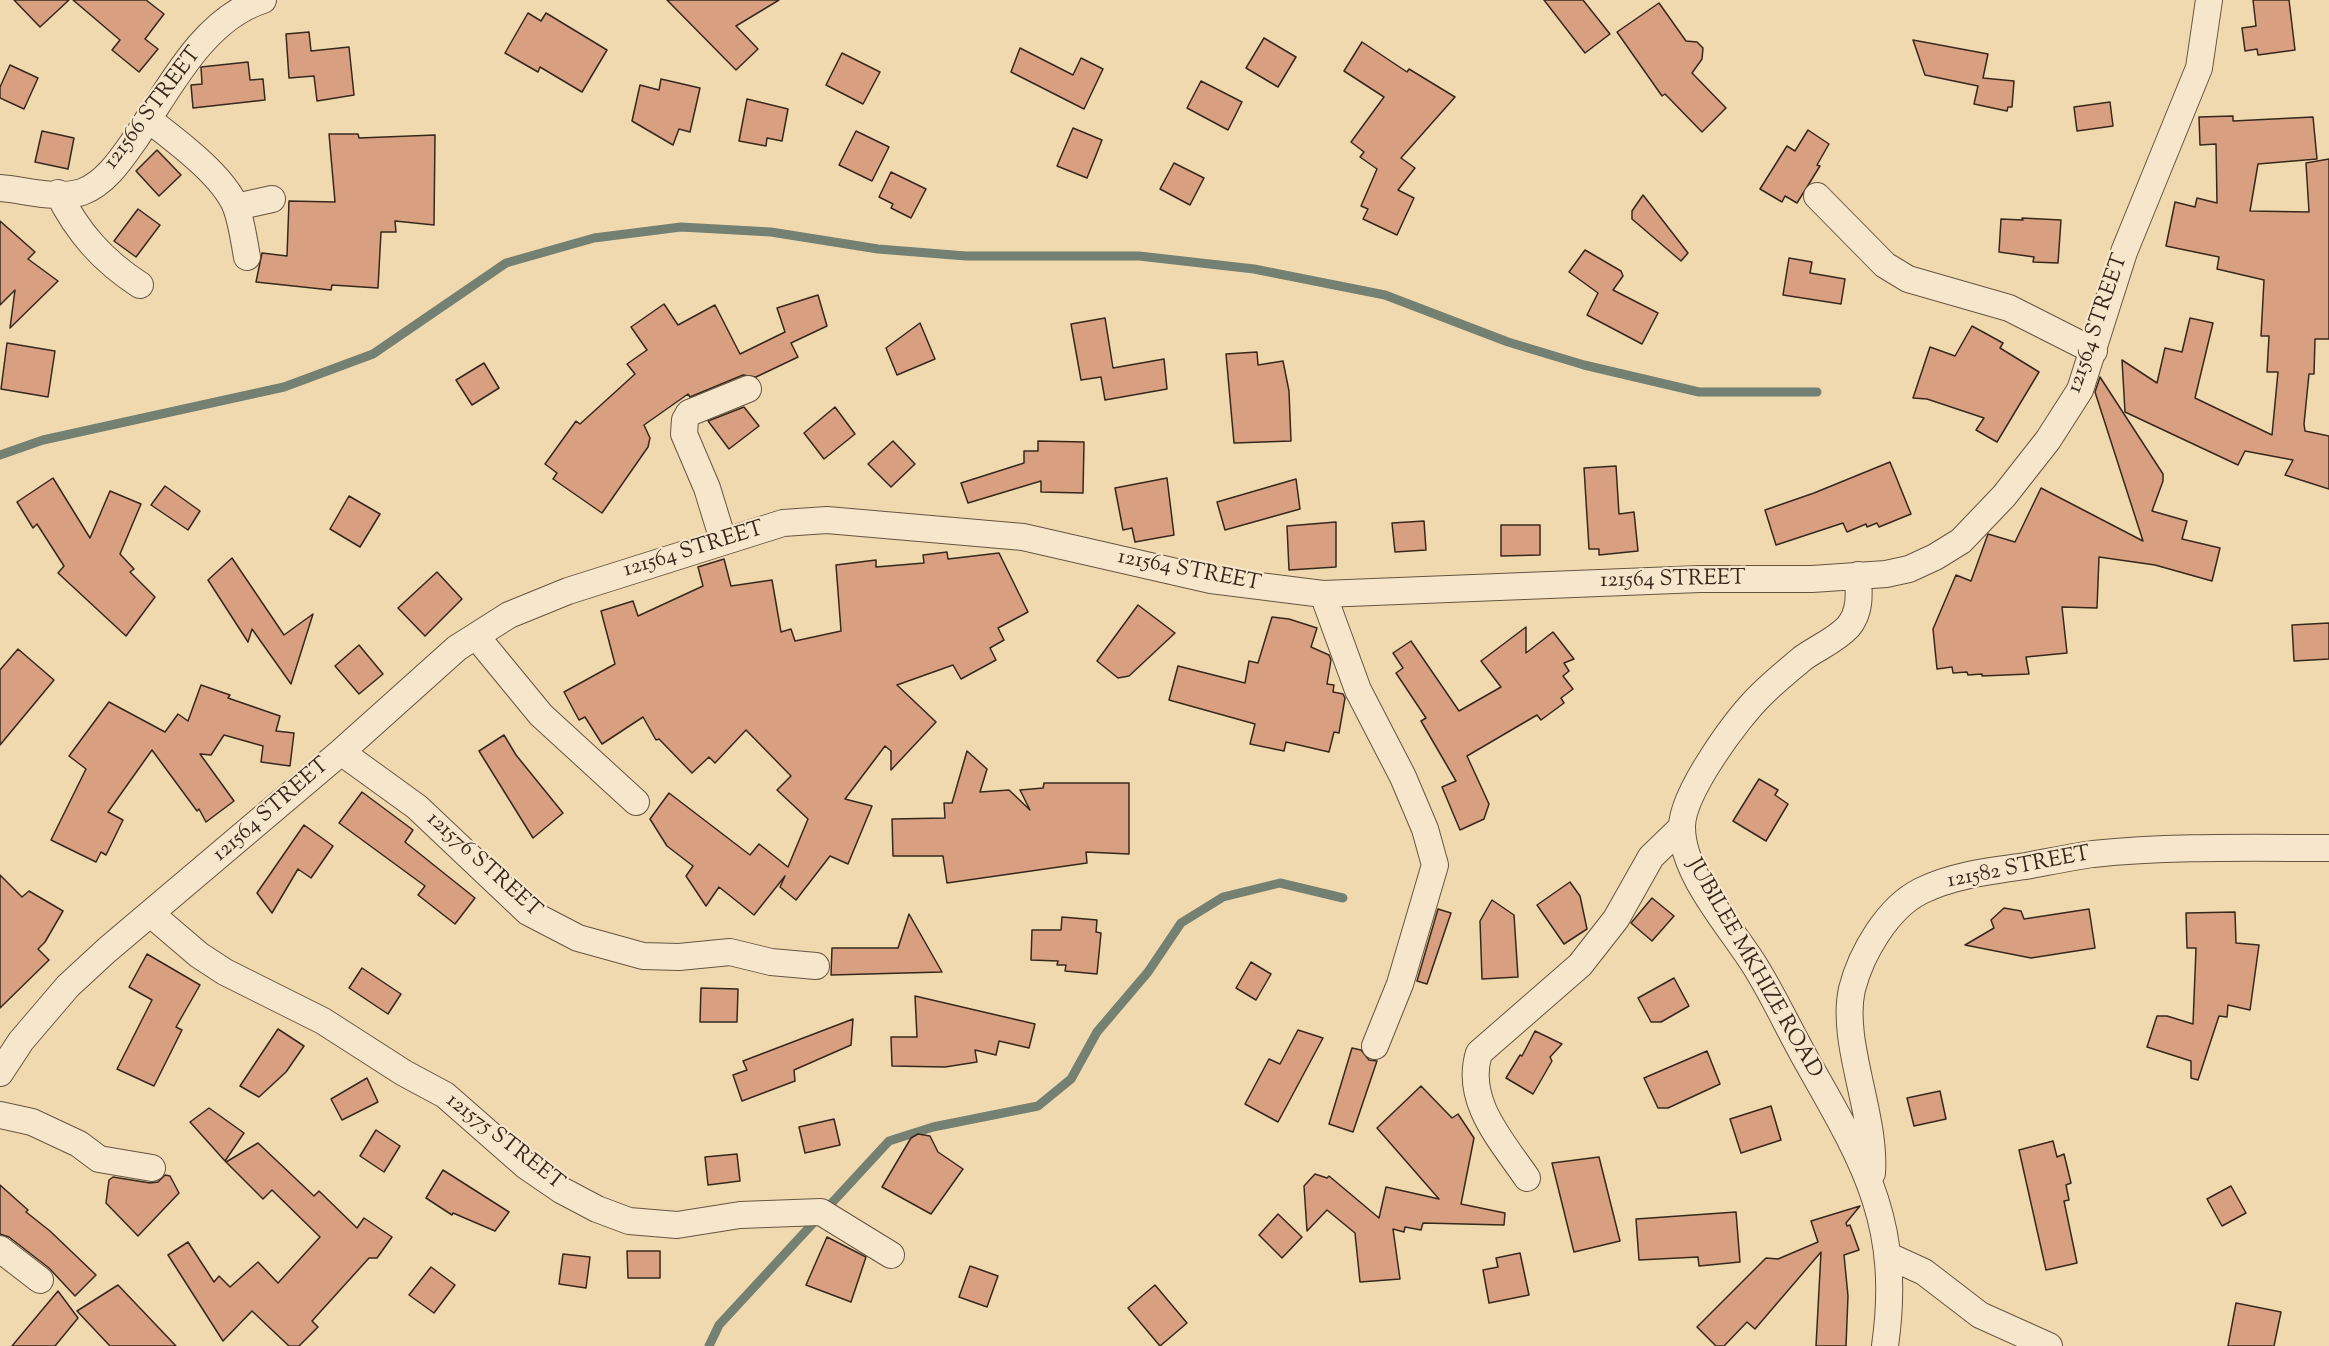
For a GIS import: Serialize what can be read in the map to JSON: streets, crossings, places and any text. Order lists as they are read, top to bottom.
{
  "streets": {
    "street": [
      "121566 STREET",
      "121564 STREET",
      "121576 STREET",
      "121582 STREET",
      "JUBILEE MKHIZE ROAD",
      "121575 STREET"
    ]
  },
  "crossings": [
    ["121564 STREET", "121576 STREET"],
    ["121564 STREET", "JUBILEE MKHIZE ROAD"],
    ["121564 STREET", "121575 STREET"],
    ["121582 STREET", "JUBILEE MKHIZE ROAD"]
  ]
}
